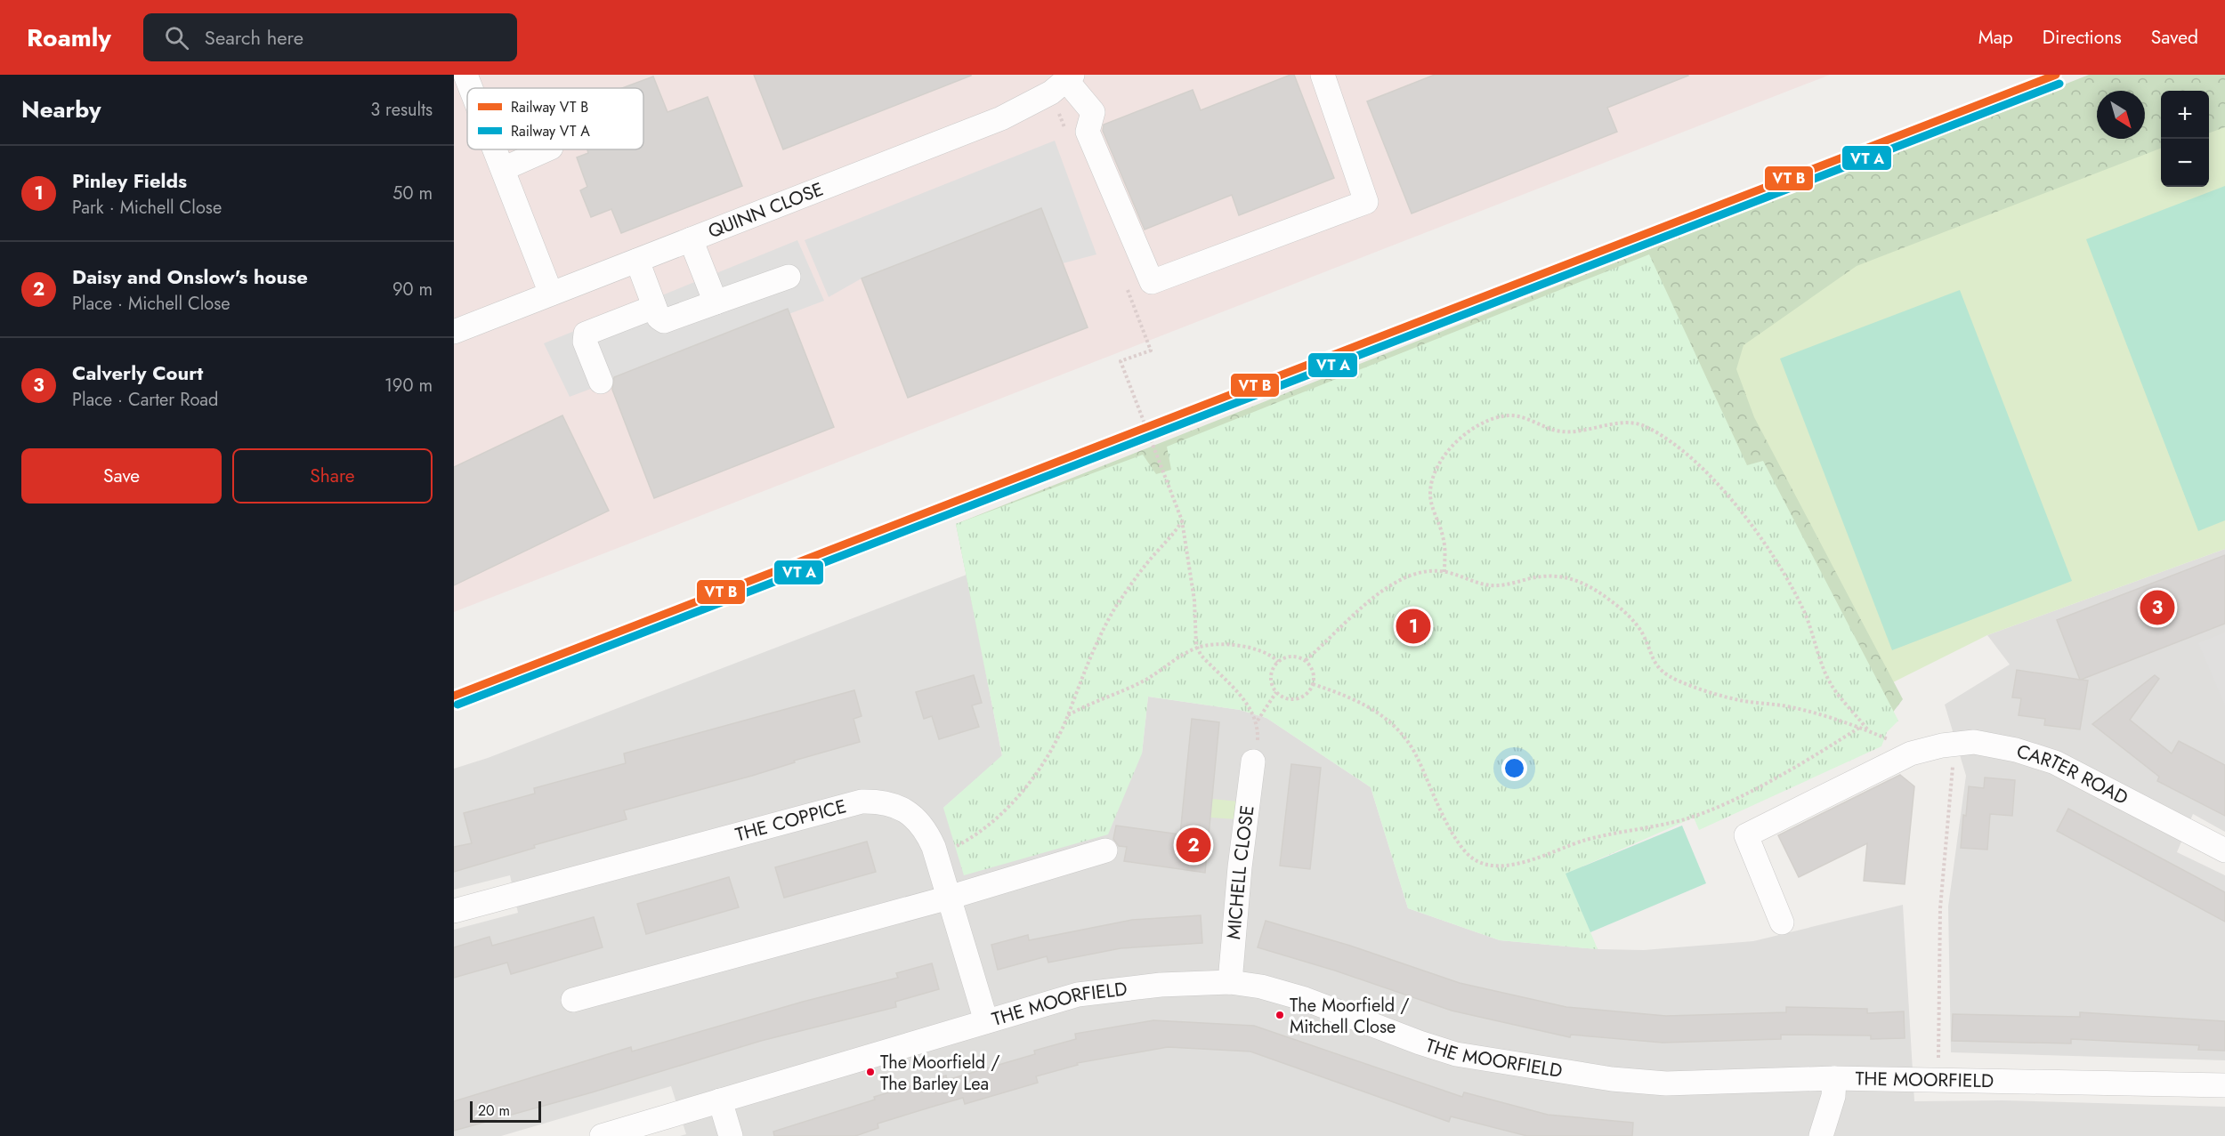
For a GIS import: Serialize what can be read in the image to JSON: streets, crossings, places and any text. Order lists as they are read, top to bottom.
{
  "streets": {
    "street": [
      "QUINN CLOSE",
      "CARTER ROAD",
      "THE COPPICE",
      "MICHELL CLOSE",
      "THE MOORFIELD"
    ]
  },
  "crossings": [
    ["THE COPPICE", "THE MOORFIELD"],
    ["MICHELL CLOSE", "THE MOORFIELD"]
  ],
  "places": ["The Moorfield / Mitchell Close", "The Moorfield / The Barley Lea"],
  "legend": ["Railway VT B", "Railway VT A"],
  "scale_bar": "20 m",
  "north": "bottom right",
  "page": {
    "header": "Roamly",
    "search": "Search here",
    "nav": ["Map", "Directions", "Saved"],
    "heading": ["Nearby", "3 results"],
    "map_buttons": ["+", "−"],
    "list": [
      {
        "mark": "1",
        "name": "Pinley Fields",
        "note": "Park · Michell Close",
        "value": "50 m"
      },
      {
        "mark": "2",
        "name": "Daisy and Onslow's house",
        "note": "Place · Michell Close",
        "value": "90 m"
      },
      {
        "mark": "3",
        "name": "Calverly Court",
        "note": "Place · Carter Road",
        "value": "190 m"
      }
    ],
    "buttons": ["Save", "Share"],
    "pins": ["3", "1", "2"],
    "scale": "20 m"
  }
}
